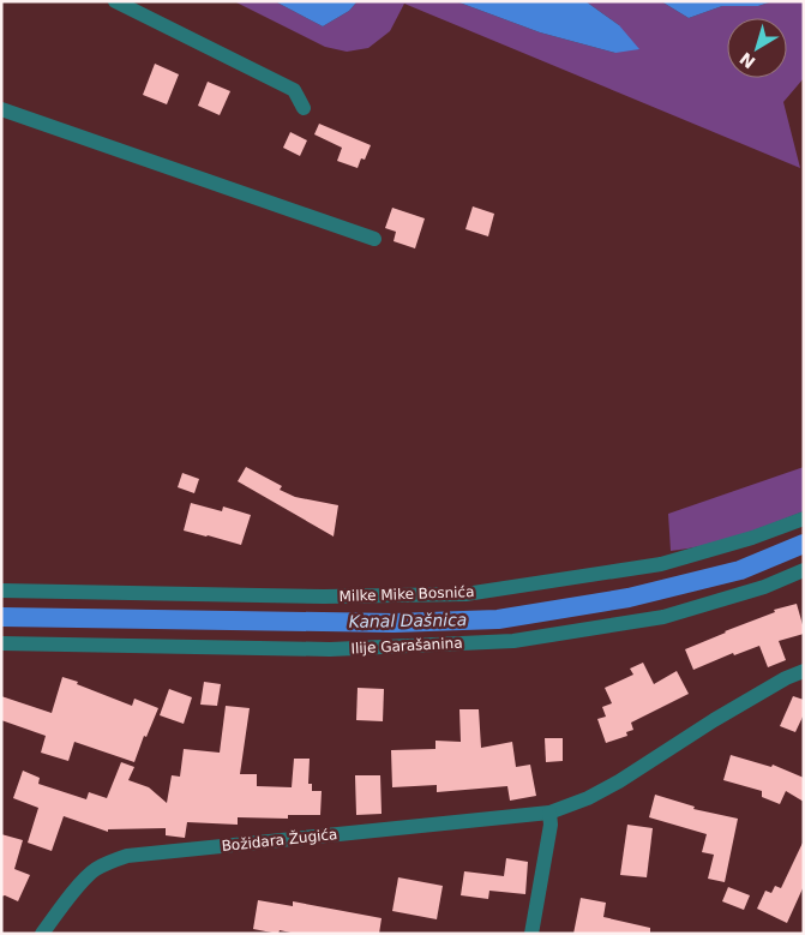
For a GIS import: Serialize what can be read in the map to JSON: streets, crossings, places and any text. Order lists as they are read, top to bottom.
{
  "streets": {
    "street": ["Milke Mike Bosnića", "Ilije Garašanina", "Božidara Žugića"]
  },
  "water": ["Kanal Dašnica"],
  "north": "bottom left"
}
